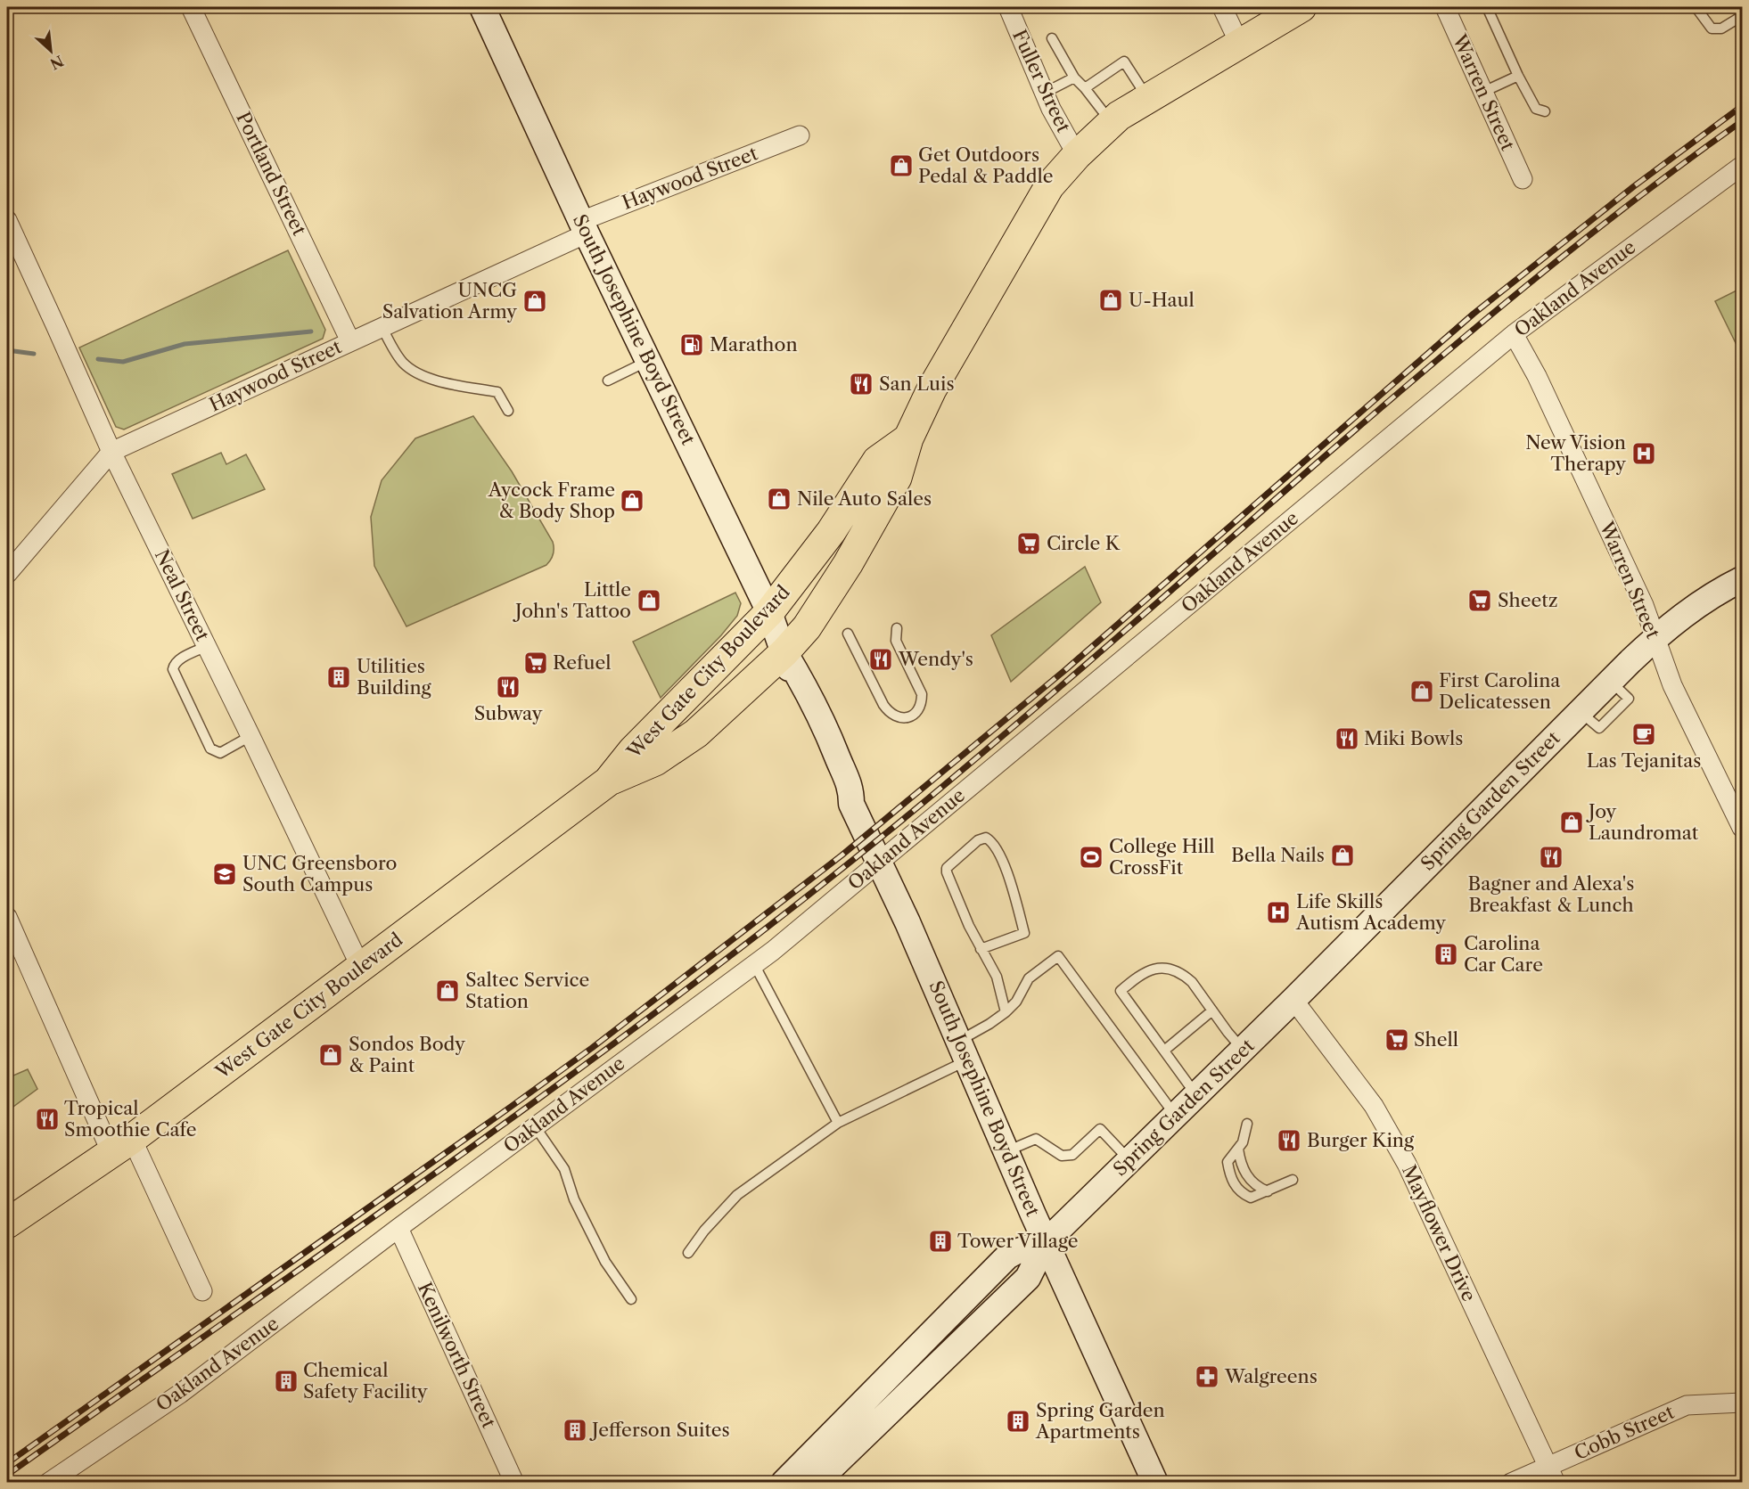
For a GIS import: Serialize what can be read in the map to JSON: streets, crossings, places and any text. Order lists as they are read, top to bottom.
{
  "streets": {
    "main road": ["South Josephine Boyd Street", "West Gate City Boulevard", "Spring Garden Street"],
    "street": [
      "Fuller Street",
      "Warren Street",
      "Portland Street",
      "Haywood Street",
      "Oakland Avenue",
      "Neal Street",
      "Mayflower Drive",
      "Kenilworth Street",
      "Cobb Street"
    ]
  },
  "crossings": [
    ["Fuller Street", "West Gate City Boulevard"],
    ["Warren Street", "Oakland Avenue"],
    ["Warren Street", "Spring Garden Street"],
    ["Portland Street", "Haywood Street"],
    ["Haywood Street", "South Josephine Boyd Street"],
    ["Haywood Street", "Neal Street"],
    ["Oakland Avenue", "South Josephine Boyd Street"],
    ["Oakland Avenue", "Kenilworth Street"],
    ["South Josephine Boyd Street", "West Gate City Boulevard"],
    ["South Josephine Boyd Street", "Spring Garden Street"],
    ["Neal Street", "West Gate City Boulevard"],
    ["Spring Garden Street", "Mayflower Drive"],
    ["Mayflower Drive", "Cobb Street"]
  ],
  "places": {
    "shop": [
      "Get Outdoors Pedal & Paddle",
      "U-Haul",
      "UNCG Salvation Army",
      "Nile Auto Sales",
      "Aycock Frame & Body Shop",
      "Little John's Tattoo",
      "First Carolina Delicatessen",
      "Joy Laundromat",
      "Bella Nails",
      "Saltec Service Station",
      "Sondos Body & Paint"
    ],
    "fuel station": ["Marathon"],
    "restaurant": [
      "San Luis",
      "Wendy's",
      "Subway",
      "Miki Bowls",
      "Bagner and Alexa's Breakfast & Lunch",
      "Tropical Smoothie Cafe",
      "Burger King"
    ],
    "hospital": ["New Vision Therapy", "Life Skills Autism Academy"],
    "supermarket": [
      "Circle K",
      "Sheetz",
      "Refuel",
      "Shell"
    ],
    "building": [
      "Utilities Building",
      "Carolina Car Care",
      "Tower Village",
      "Chemical Safety Facility",
      "Spring Garden Apartments",
      "Jefferson Suites"
    ],
    "cafe": ["Las Tejanitas"],
    "sports": ["College Hill CrossFit"],
    "school or university": ["UNC Greensboro South Campus"],
    "pharmacy": ["Walgreens"]
  },
  "north": "bottom right"
}
